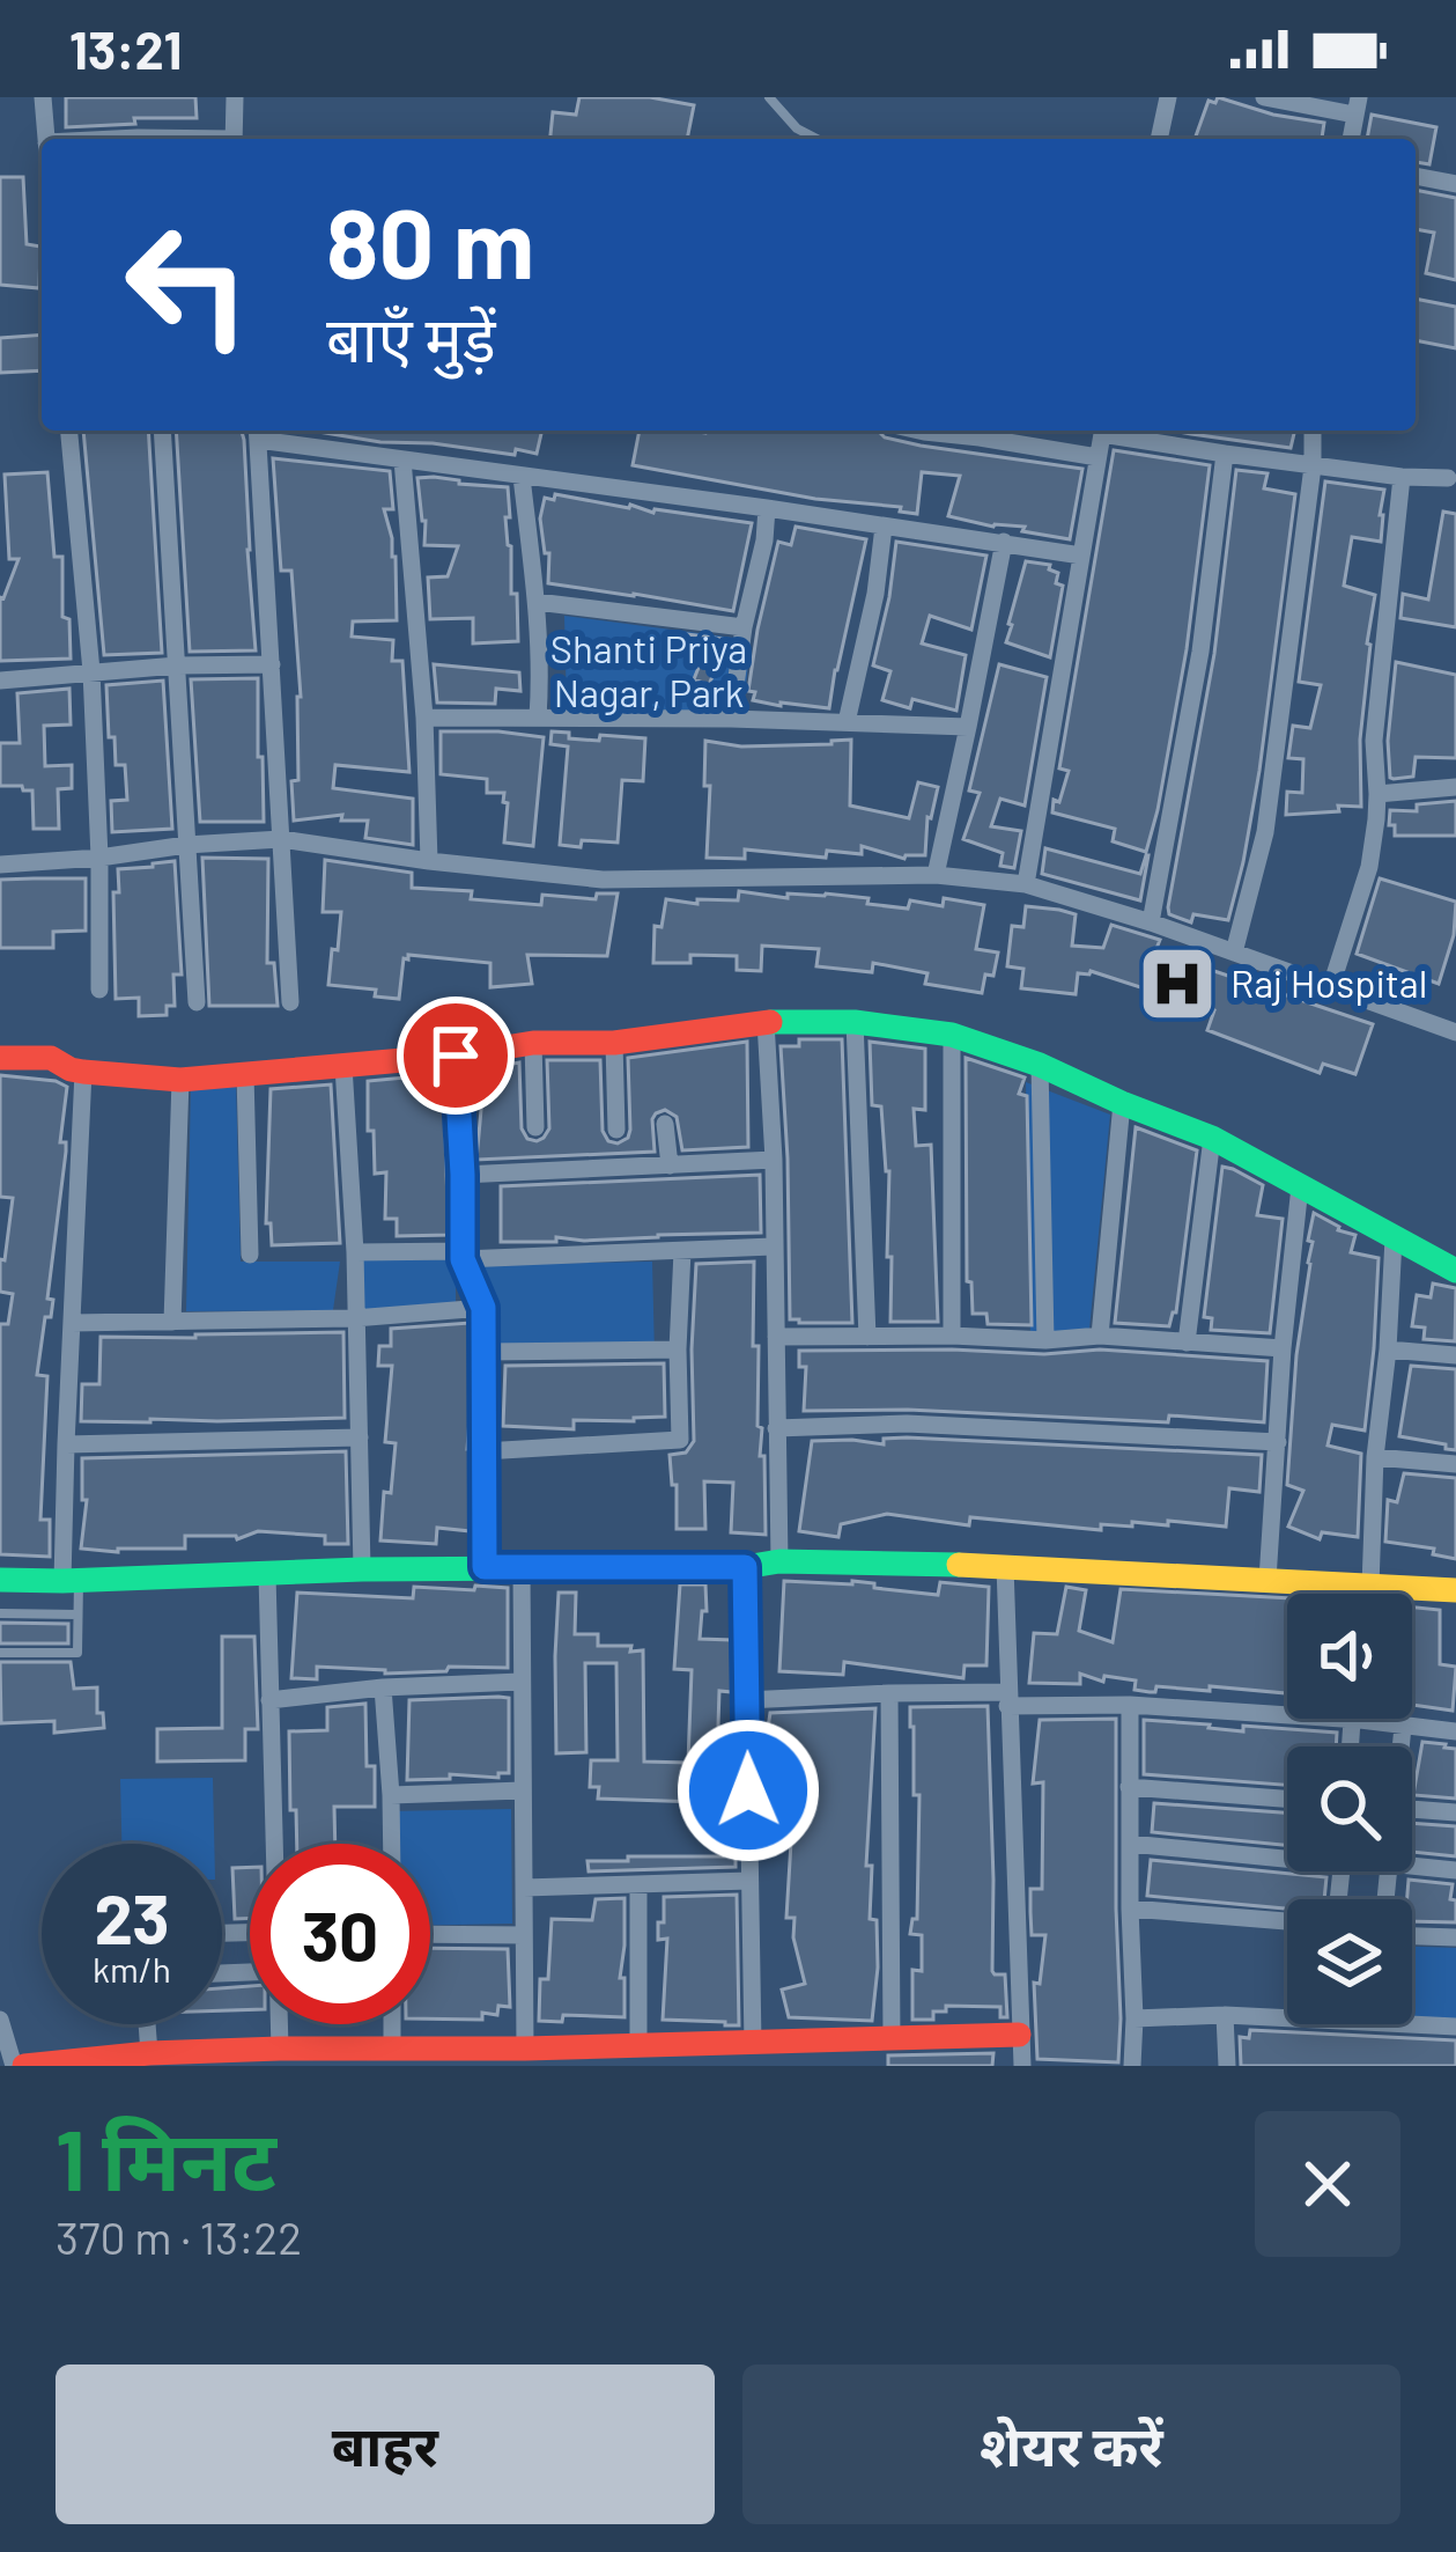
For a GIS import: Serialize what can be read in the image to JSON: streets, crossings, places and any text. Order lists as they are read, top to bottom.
{
  "parks": ["Shanti Priya Nagar, Park"],
  "places": {
    "hospital": ["Raj Hospital"]
  },
  "page": {
    "status": "13:21",
    "turn": ["80 m", "बाएँ मुड़ें"],
    "speed": "23 km/h",
    "limit": "30",
    "heading": ["1 मिनट", "370 m · 13:22"],
    "buttons": ["बाहर", "शेयर करें"]
  }
}
